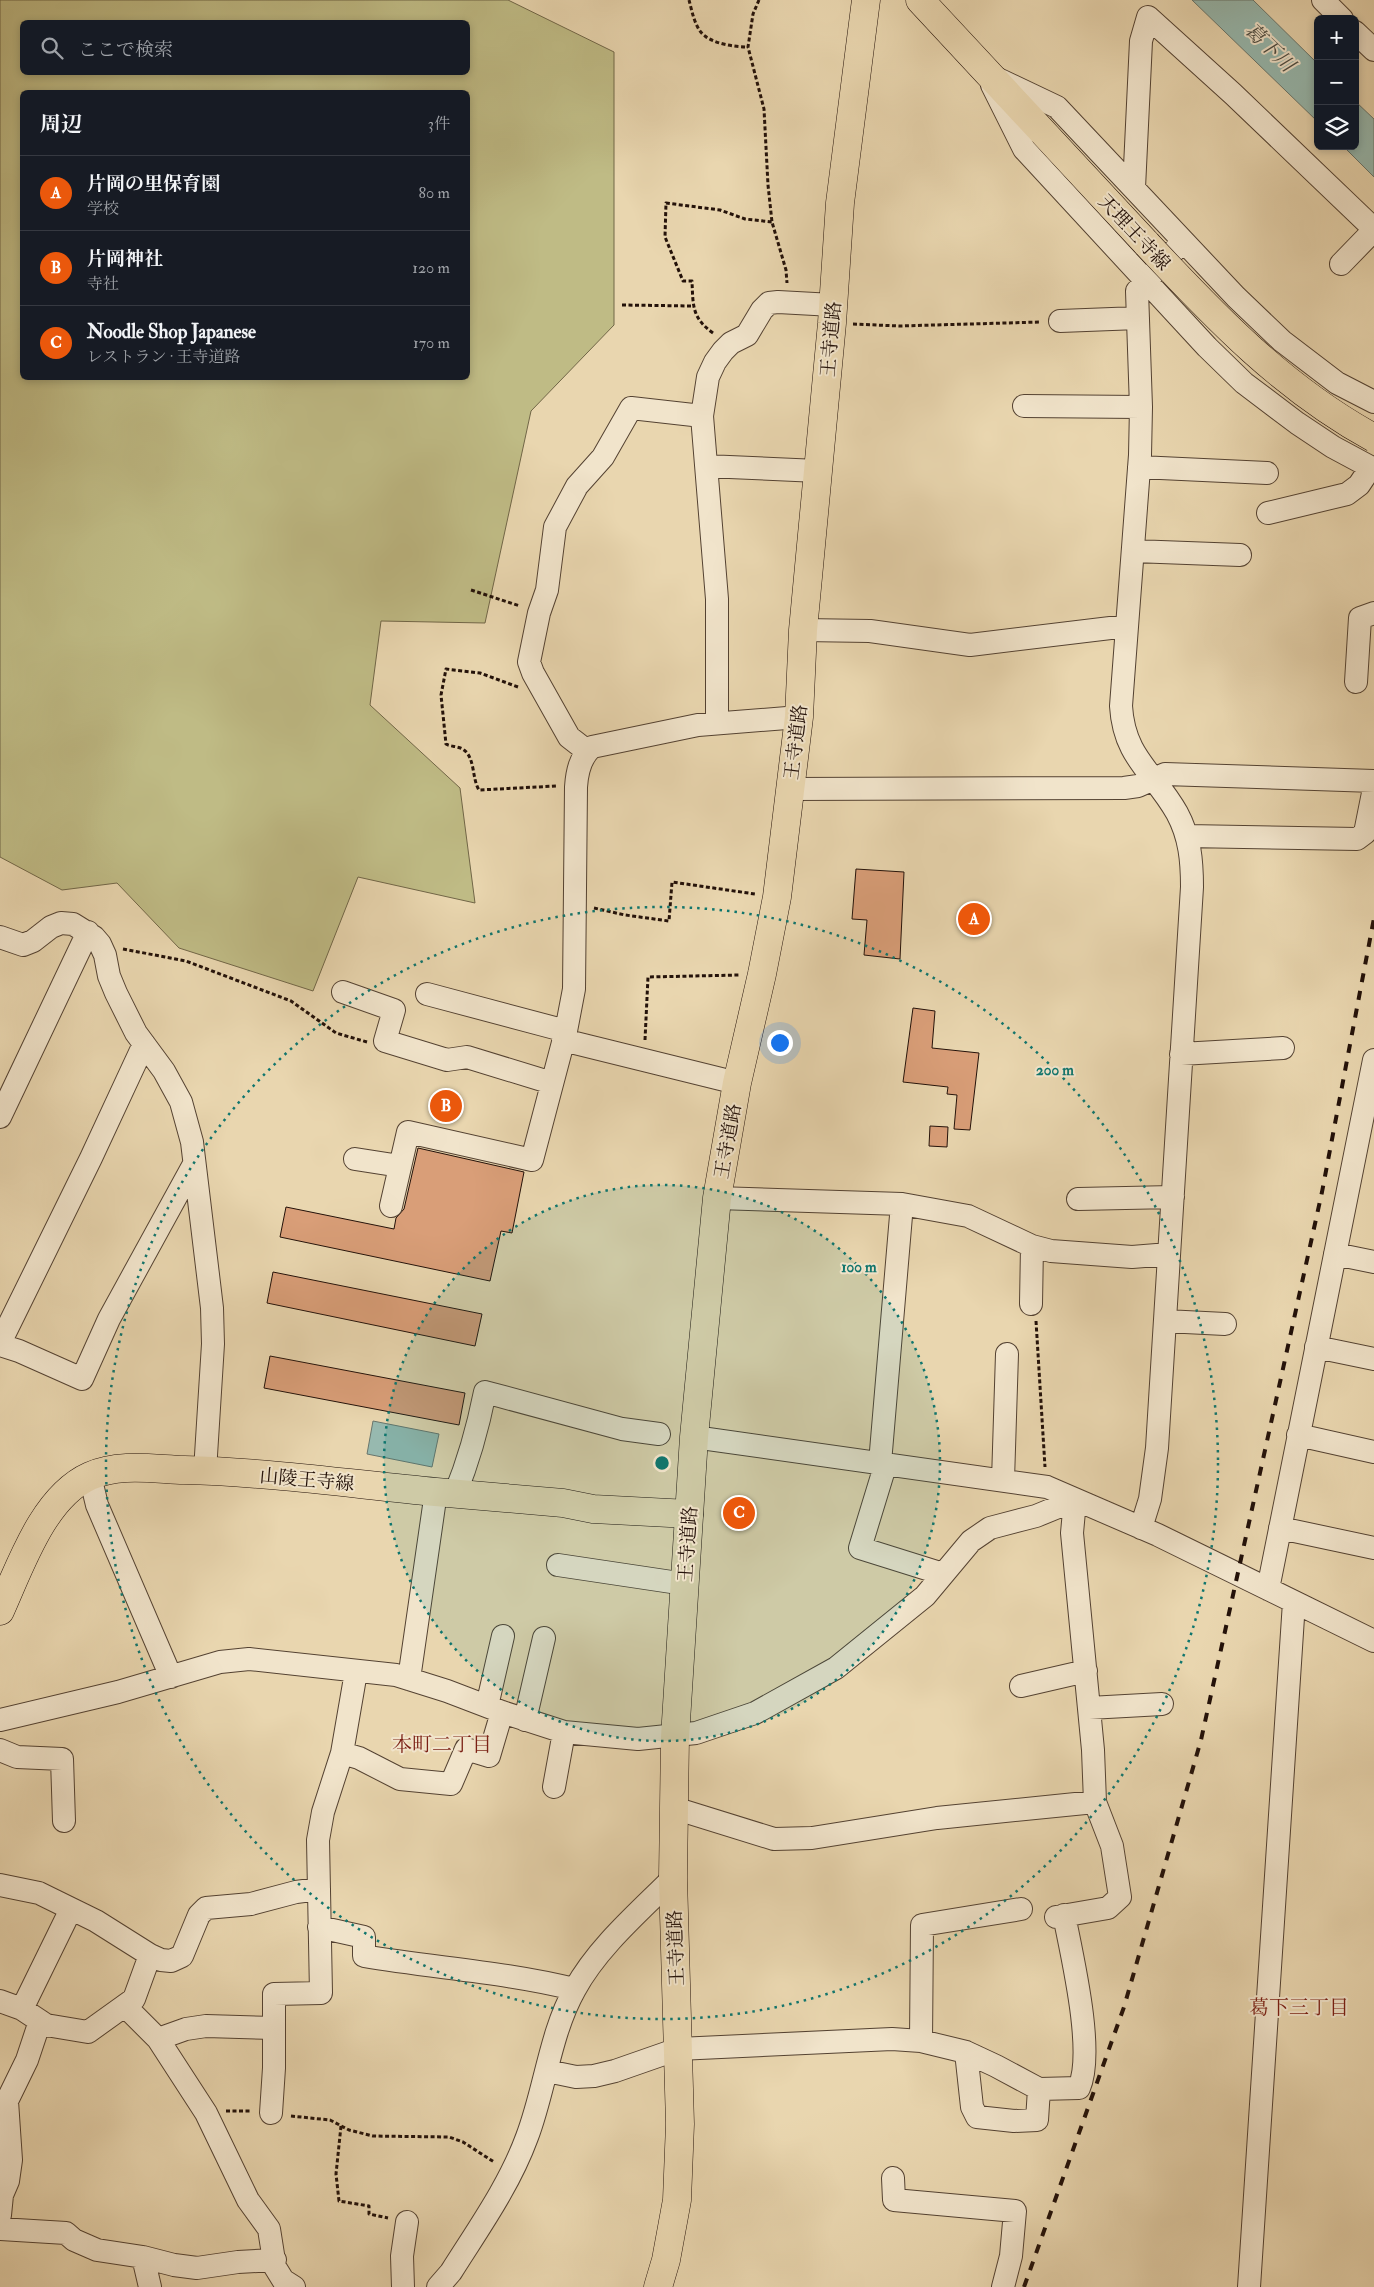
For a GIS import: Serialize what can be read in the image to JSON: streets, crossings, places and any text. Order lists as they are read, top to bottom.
{
  "streets": {
    "main road": ["天理王寺線", "王寺道路", "山陵王寺線"]
  },
  "crossings": [
    ["王寺道路", "山陵王寺線"]
  ],
  "districts": ["本町二丁目", "葛下三丁目"],
  "water": ["葛下川"],
  "page": {
    "map_buttons": ["+", "−"],
    "search": "ここで検索",
    "heading": ["周辺", "3件"],
    "list": [
      {
        "mark": "A",
        "name": "片岡の里保育園",
        "note": "学校",
        "value": "80 m"
      },
      {
        "mark": "B",
        "name": "片岡神社",
        "note": "寺社",
        "value": "120 m"
      },
      {
        "mark": "C",
        "name": "Noodle Shop Japanese",
        "note": "レストラン · 王寺道路",
        "value": "170 m"
      }
    ],
    "pins": ["A", "B", "C"]
  },
  "rings": ["200 m", "100 m"]
}
